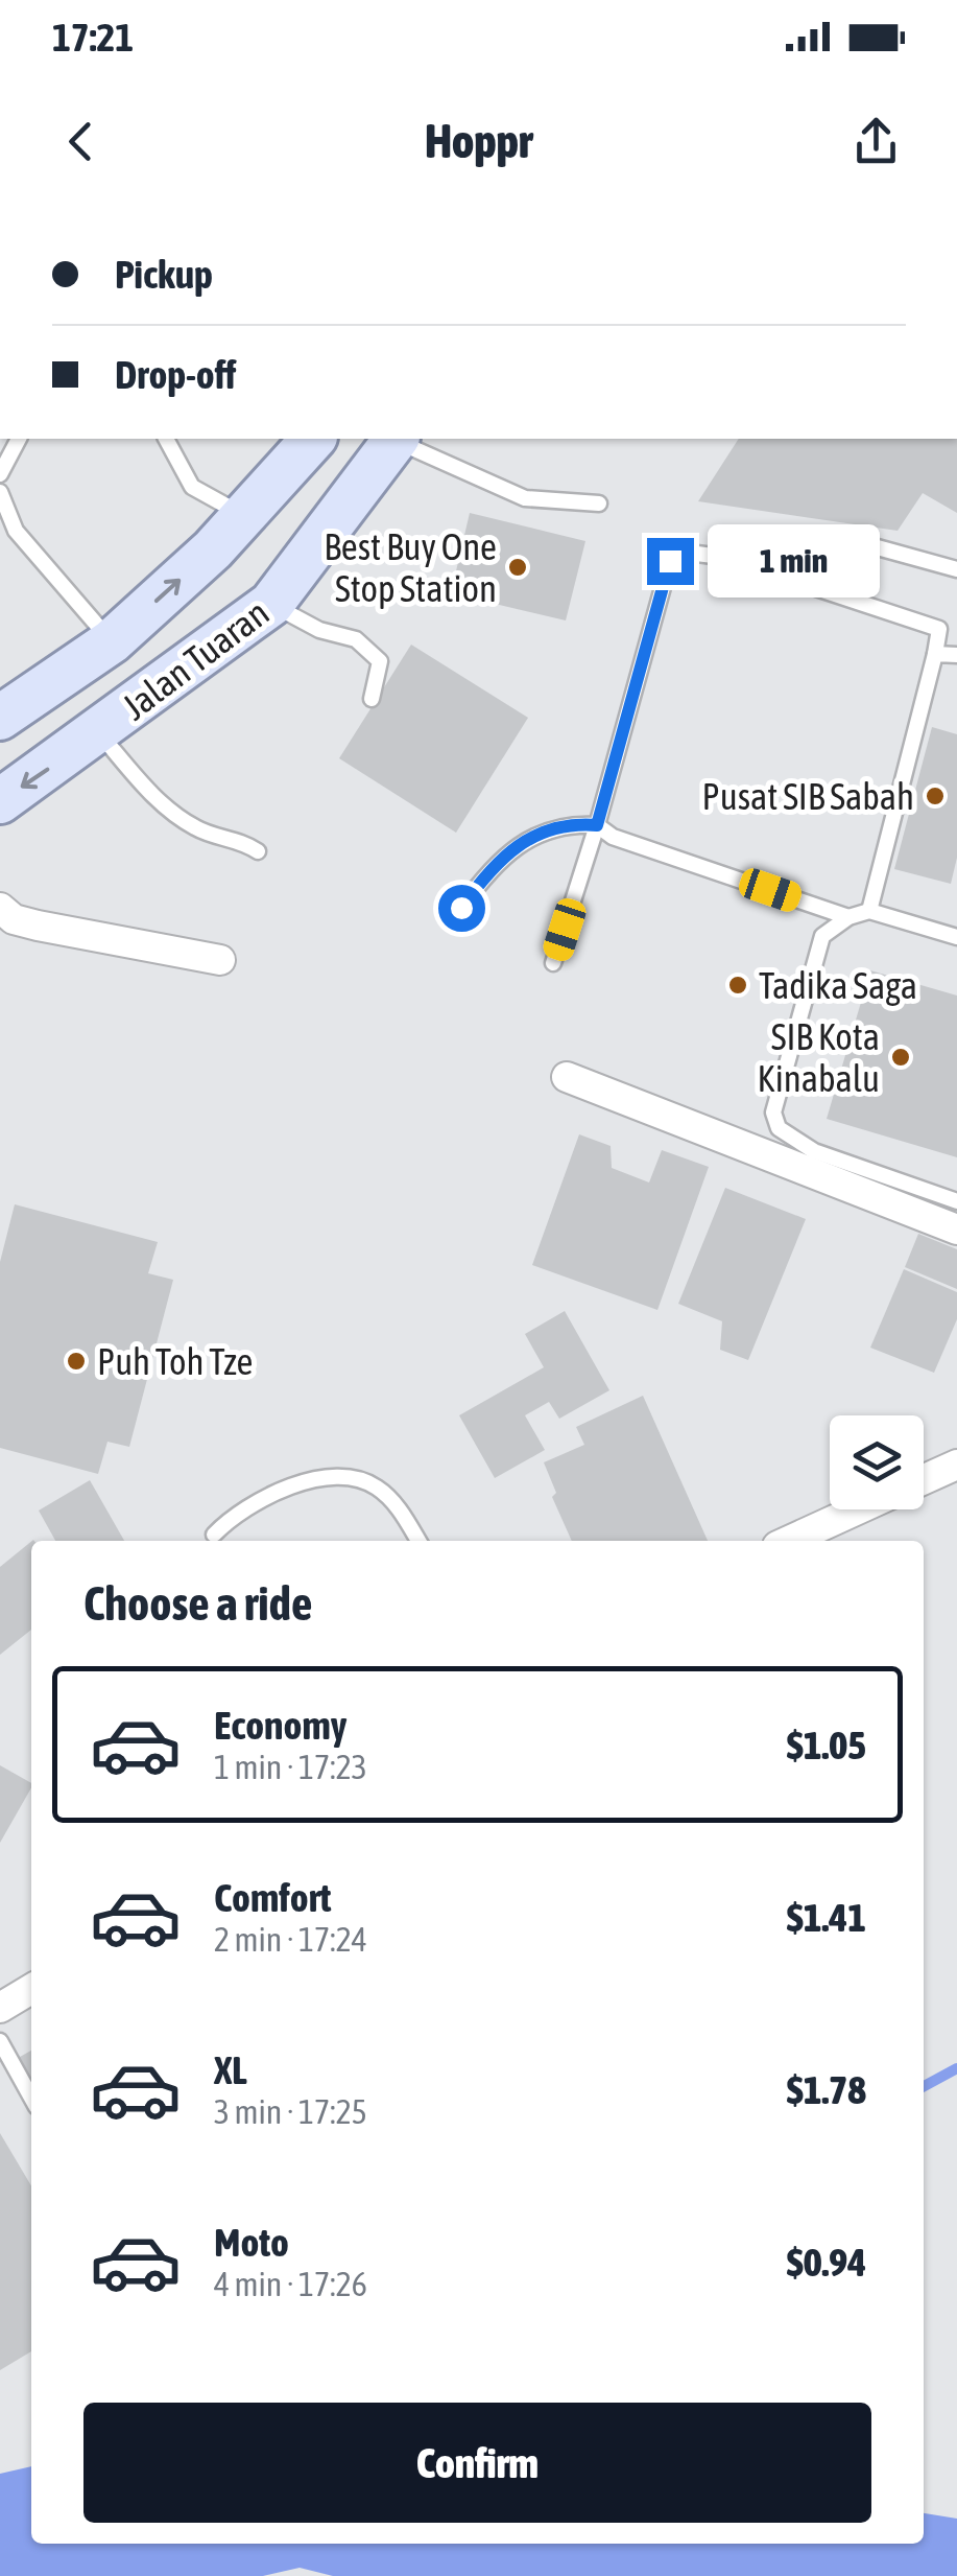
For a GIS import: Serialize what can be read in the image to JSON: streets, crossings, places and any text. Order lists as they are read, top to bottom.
{
  "streets": {
    "main road": ["Jalan Tuaran"]
  },
  "places": [
    "Best Buy One Stop Station",
    "Pusat SIB Sabah",
    "Tadika Saga",
    "SIB Kota Kinabalu",
    "Puh Toh Tze"
  ],
  "page": {
    "status": "17:21",
    "header": "Hoppr",
    "banner": ["Pickup", "Drop-off"],
    "bubble": "1 min",
    "heading": "Choose a ride",
    "list": [
      {
        "name": "Economy",
        "note": "1 min · 17:23",
        "value": "$1.05"
      },
      {
        "name": "Comfort",
        "note": "2 min · 17:24",
        "value": "$1.41"
      },
      {
        "name": "XL",
        "note": "3 min · 17:25",
        "value": "$1.78"
      },
      {
        "name": "Moto",
        "note": "4 min · 17:26",
        "value": "$0.94"
      }
    ],
    "buttons": "Confirm"
  }
}
